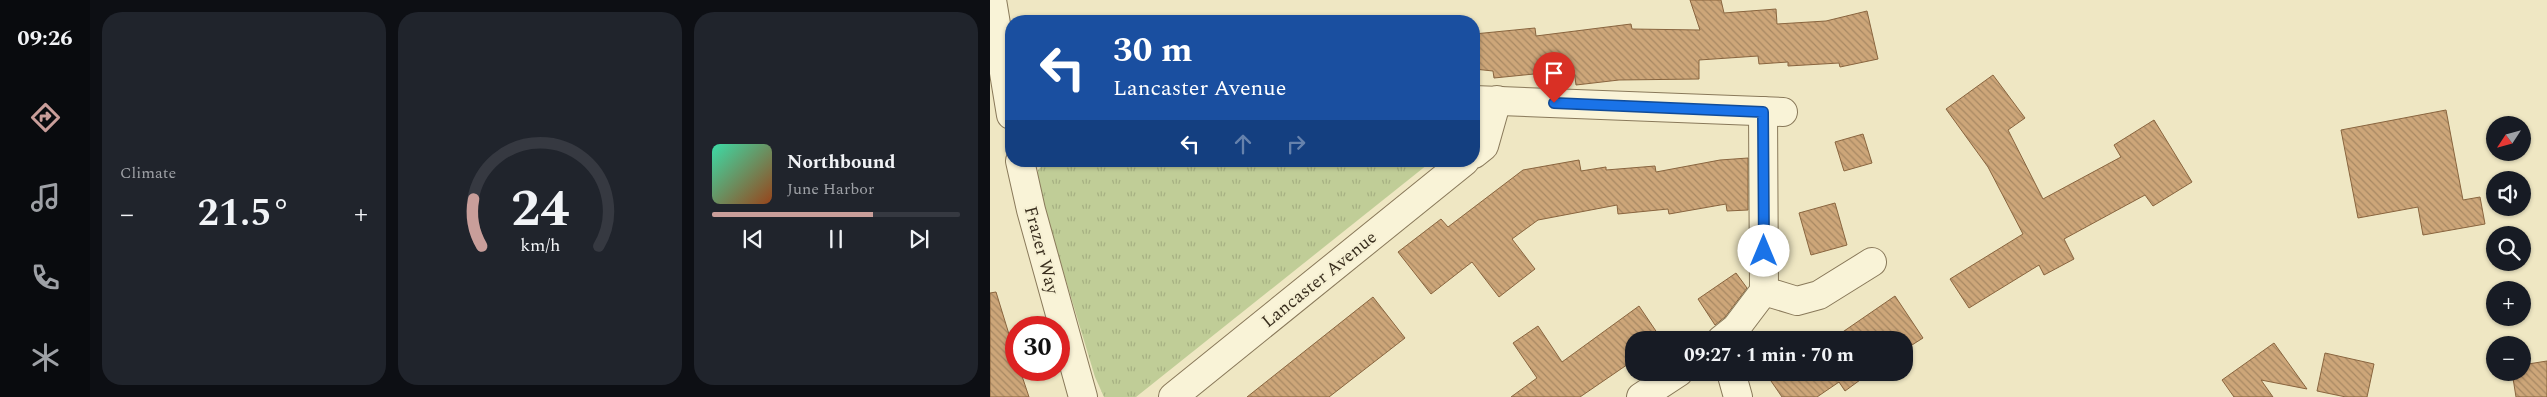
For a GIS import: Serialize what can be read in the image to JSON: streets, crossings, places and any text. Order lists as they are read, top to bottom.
{
  "streets": {
    "street": ["Frazer Way", "Lancaster Avenue"]
  },
  "north": "bottom left",
  "page": {
    "tabs": "09:26",
    "tile": "Climate",
    "turn": ["30 m", "Lancaster Avenue"],
    "map_buttons": ["+", "−"],
    "song": ["Northbound", "June Harbor"],
    "heat": ["−", "21.5°", "+"],
    "limit": "30",
    "trip": "09:27 · 1 min · 70 m",
    "gauge": ["24", "km/h"]
  }
}
